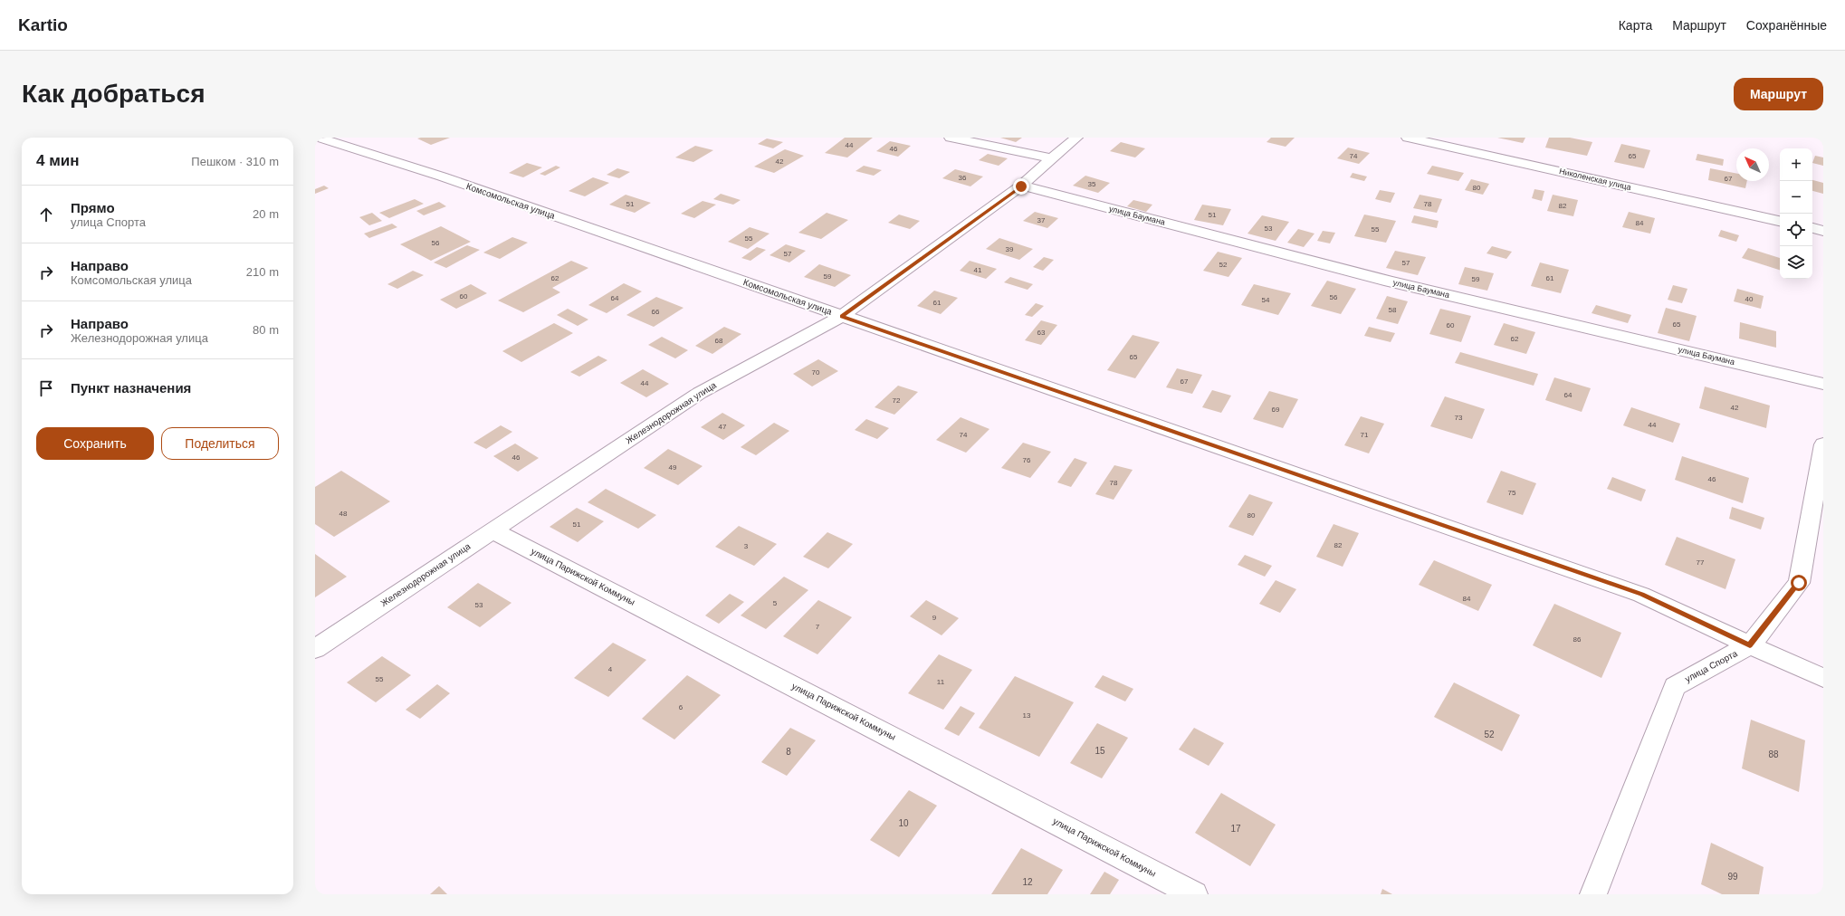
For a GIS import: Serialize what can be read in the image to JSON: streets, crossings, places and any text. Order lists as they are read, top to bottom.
{
  "streets": {
    "street": [
      "Николенская улица",
      "Комсомольская улица",
      "улица Баумана",
      "Железнодорожная улица",
      "улица Парижской Коммуны",
      "улица Спорта"
    ]
  },
  "crossings": [
    ["Комсомольская улица", "Железнодорожная улица"],
    ["Комсомольская улица", "улица Спорта"],
    ["улица Баумана", "Железнодорожная улица"],
    ["Железнодорожная улица", "улица Парижской Коммуны"]
  ],
  "house_numbers": [
    "44",
    "46",
    "74",
    "65",
    "42",
    "36",
    "67",
    "35",
    "80",
    "51",
    "78",
    "82",
    "51",
    "37",
    "84",
    "53",
    "55",
    "55",
    "56",
    "39",
    "57",
    "57",
    "52",
    "41",
    "59",
    "62",
    "61",
    "59",
    "60",
    "56",
    "64",
    "40",
    "54",
    "61",
    "58",
    "66",
    "65",
    "60",
    "63",
    "62",
    "68",
    "65",
    "70",
    "67",
    "44",
    "64",
    "72",
    "42",
    "69",
    "73",
    "44",
    "47",
    "74",
    "71",
    "46",
    "76",
    "49",
    "46",
    "78",
    "75",
    "48",
    "80",
    "51",
    "82",
    "3",
    "77",
    "84",
    "5",
    "53",
    "9",
    "7",
    "86",
    "4",
    "55",
    "11",
    "6",
    "13",
    "52",
    "15",
    "8",
    "88",
    "10",
    "17",
    "99",
    "12"
  ],
  "north": "top left",
  "page": {
    "header": "Kartio",
    "nav": ["Карта", "Маршрут", "Сохранённые"],
    "buttons": [
      "Маршрут",
      ["Сохранить", "Поделиться"]
    ],
    "title": "Как добраться",
    "heading": ["4 мин", "Пешком · 310 m"],
    "map_buttons": ["+", "−"],
    "list": [
      ["Прямо", "улица Спорта", "20 m"],
      ["Направо", "Комсомольская улица", "210 m"],
      ["Направо", "Железнодорожная улица", "80 m"],
      "Пункт назначения"
    ]
  }
}
